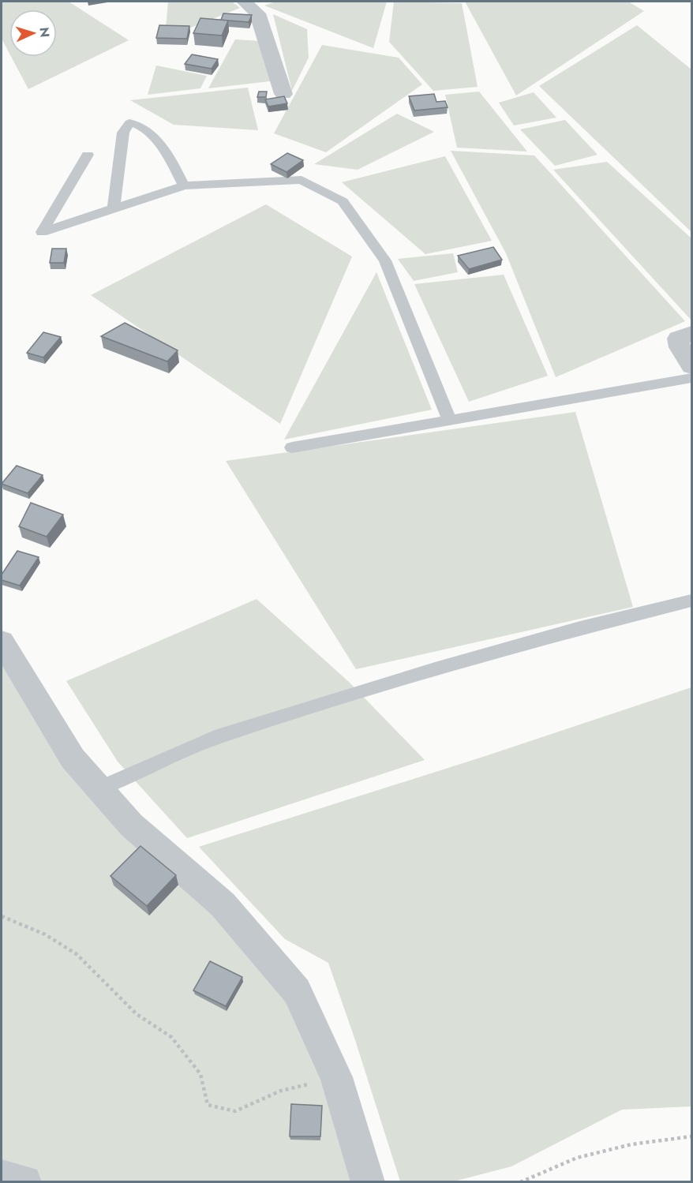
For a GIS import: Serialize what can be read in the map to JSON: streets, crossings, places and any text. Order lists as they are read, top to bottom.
{
  "north": "right"
}
